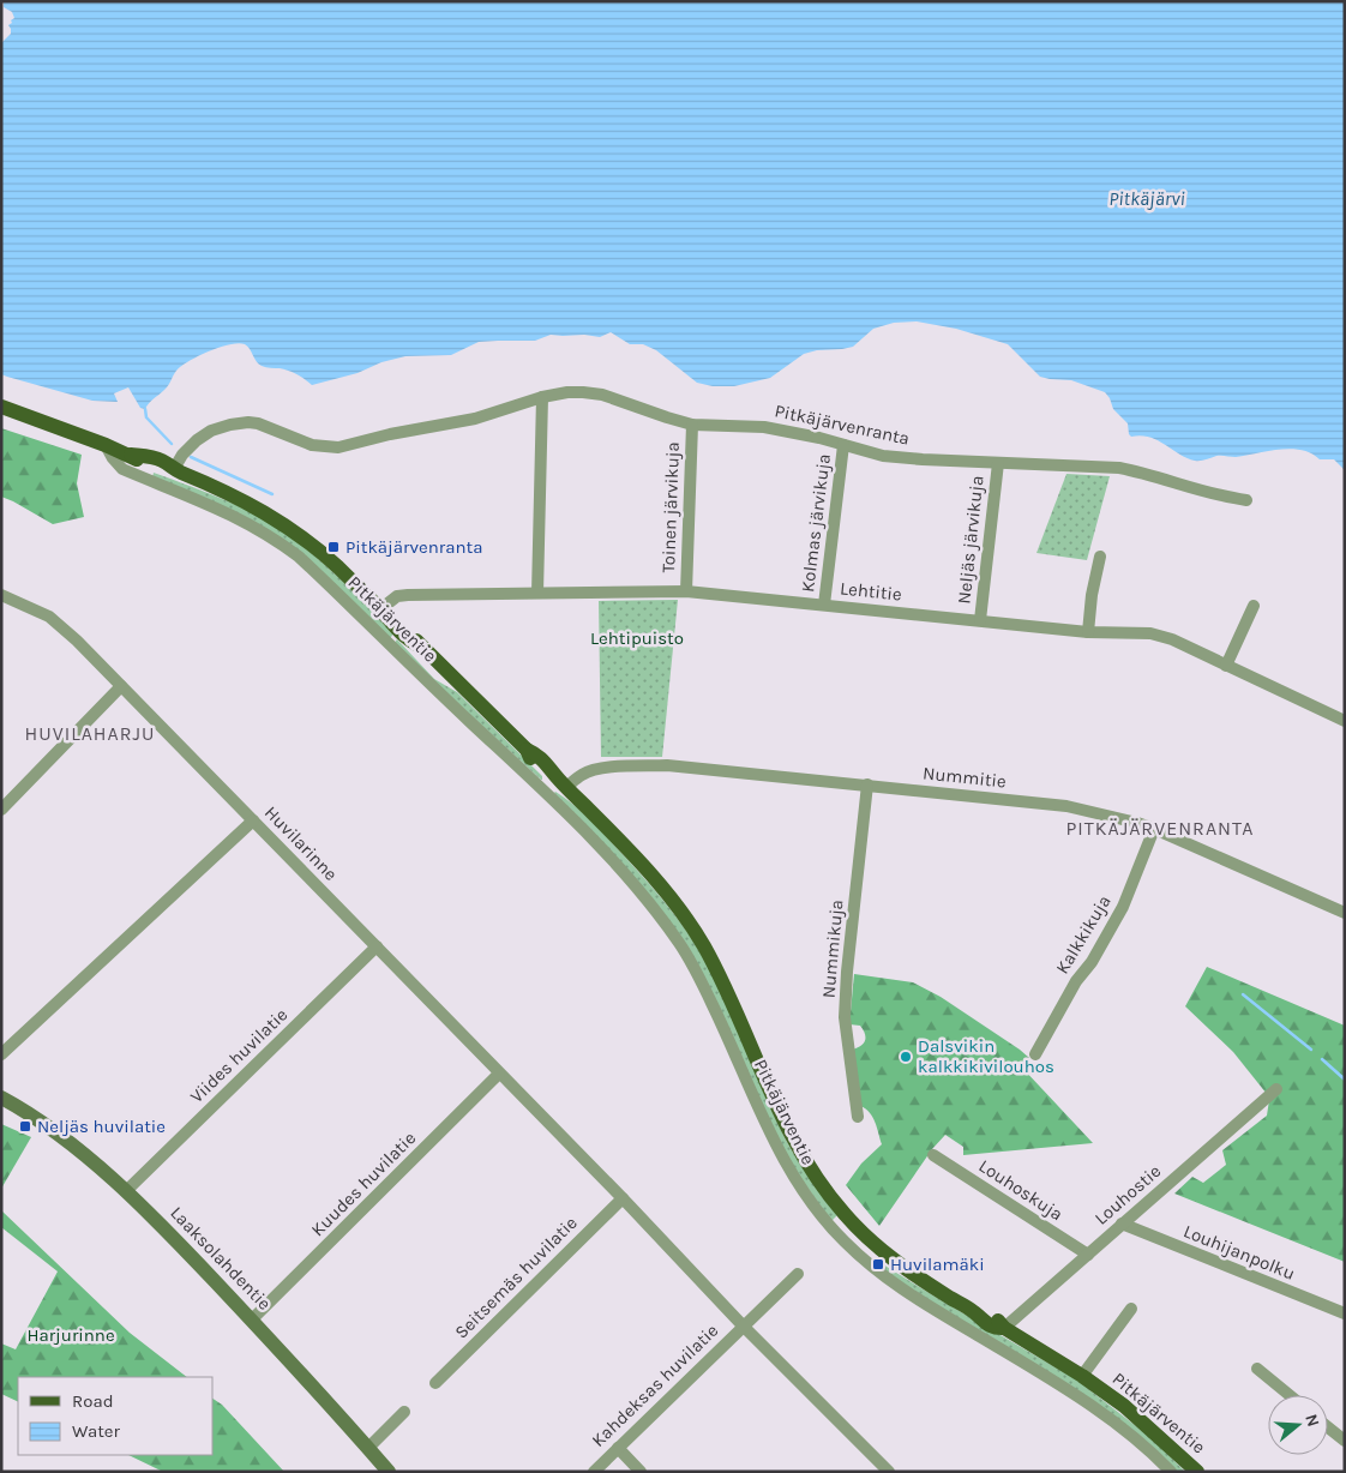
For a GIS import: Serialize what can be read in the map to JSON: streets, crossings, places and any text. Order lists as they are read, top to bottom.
{
  "streets": {
    "main road": ["Pitkäjärventie"],
    "street": [
      "Pitkäjärvenranta",
      "Toinen järvikuja",
      "Kolmas järvikuja",
      "Neljäs järvikuja",
      "Lehtitie",
      "Nummitie",
      "Huvilarinne",
      "Kalkkikuja",
      "Nummikuja",
      "Viides huvilatie",
      "Kuudes huvilatie",
      "Louhoskuja",
      "Louhostie",
      "Louhijanpolku",
      "Laaksolahdentie",
      "Seitsemäs huvilatie",
      "Kahdeksas huvilatie"
    ]
  },
  "crossings": [
    ["Pitkäjärvenranta", "Toinen järvikuja"],
    ["Pitkäjärvenranta", "Kolmas järvikuja"],
    ["Pitkäjärvenranta", "Neljäs järvikuja"],
    ["Pitkäjärvenranta", "Pitkäjärventie"],
    ["Toinen järvikuja", "Lehtitie"],
    ["Kolmas järvikuja", "Lehtitie"],
    ["Neljäs järvikuja", "Lehtitie"],
    ["Lehtitie", "Pitkäjärventie"],
    ["Pitkäjärventie", "Nummitie"],
    ["Pitkäjärventie", "Louhostie"],
    ["Nummitie", "Kalkkikuja"],
    ["Nummitie", "Nummikuja"],
    ["Huvilarinne", "Viides huvilatie"],
    ["Huvilarinne", "Kuudes huvilatie"],
    ["Huvilarinne", "Seitsemäs huvilatie"],
    ["Viides huvilatie", "Laaksolahdentie"],
    ["Kuudes huvilatie", "Laaksolahdentie"],
    ["Louhoskuja", "Louhostie"],
    ["Louhostie", "Louhijanpolku"]
  ],
  "districts": ["HUVILAHARJU", "PITKÄJÄRVENRANTA"],
  "water": ["Pitkäjärvi"],
  "parks": ["Lehtipuisto", "Harjurinne"],
  "places": {
    "transit": ["Pitkäjärvenranta", "Neljäs huvilatie", "Huvilamäki"],
    "other": ["Dalsvikin kalkkikivilouhos"]
  },
  "legend": ["Road", "Water"],
  "north": "right"
}
